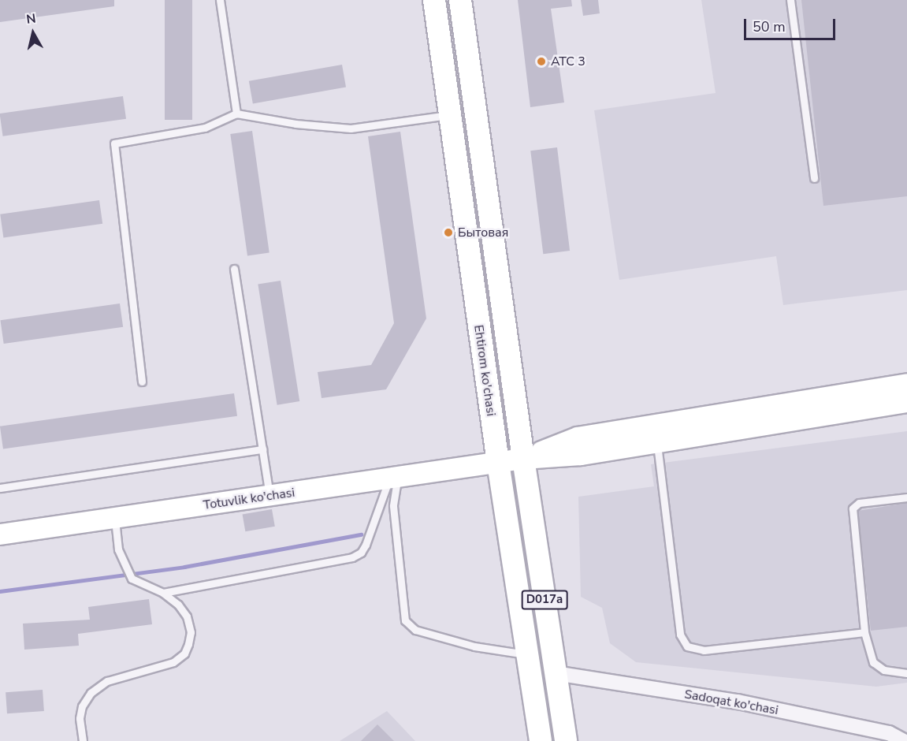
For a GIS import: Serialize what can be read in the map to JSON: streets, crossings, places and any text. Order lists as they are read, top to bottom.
{
  "streets": {
    "main road": ["Ehtirom ko'chasi", "Totuvlik ko'chasi", "D017a"],
    "street": ["Sadoqat ko'chasi"]
  },
  "crossings": [
    ["Ehtirom ko'chasi", "Totuvlik ko'chasi"],
    ["Ehtirom ko'chasi", "Sadoqat ko'chasi"]
  ],
  "places": ["АТС 3", "Бытовая"],
  "scale_bar": "50 m",
  "north": "top"
}
